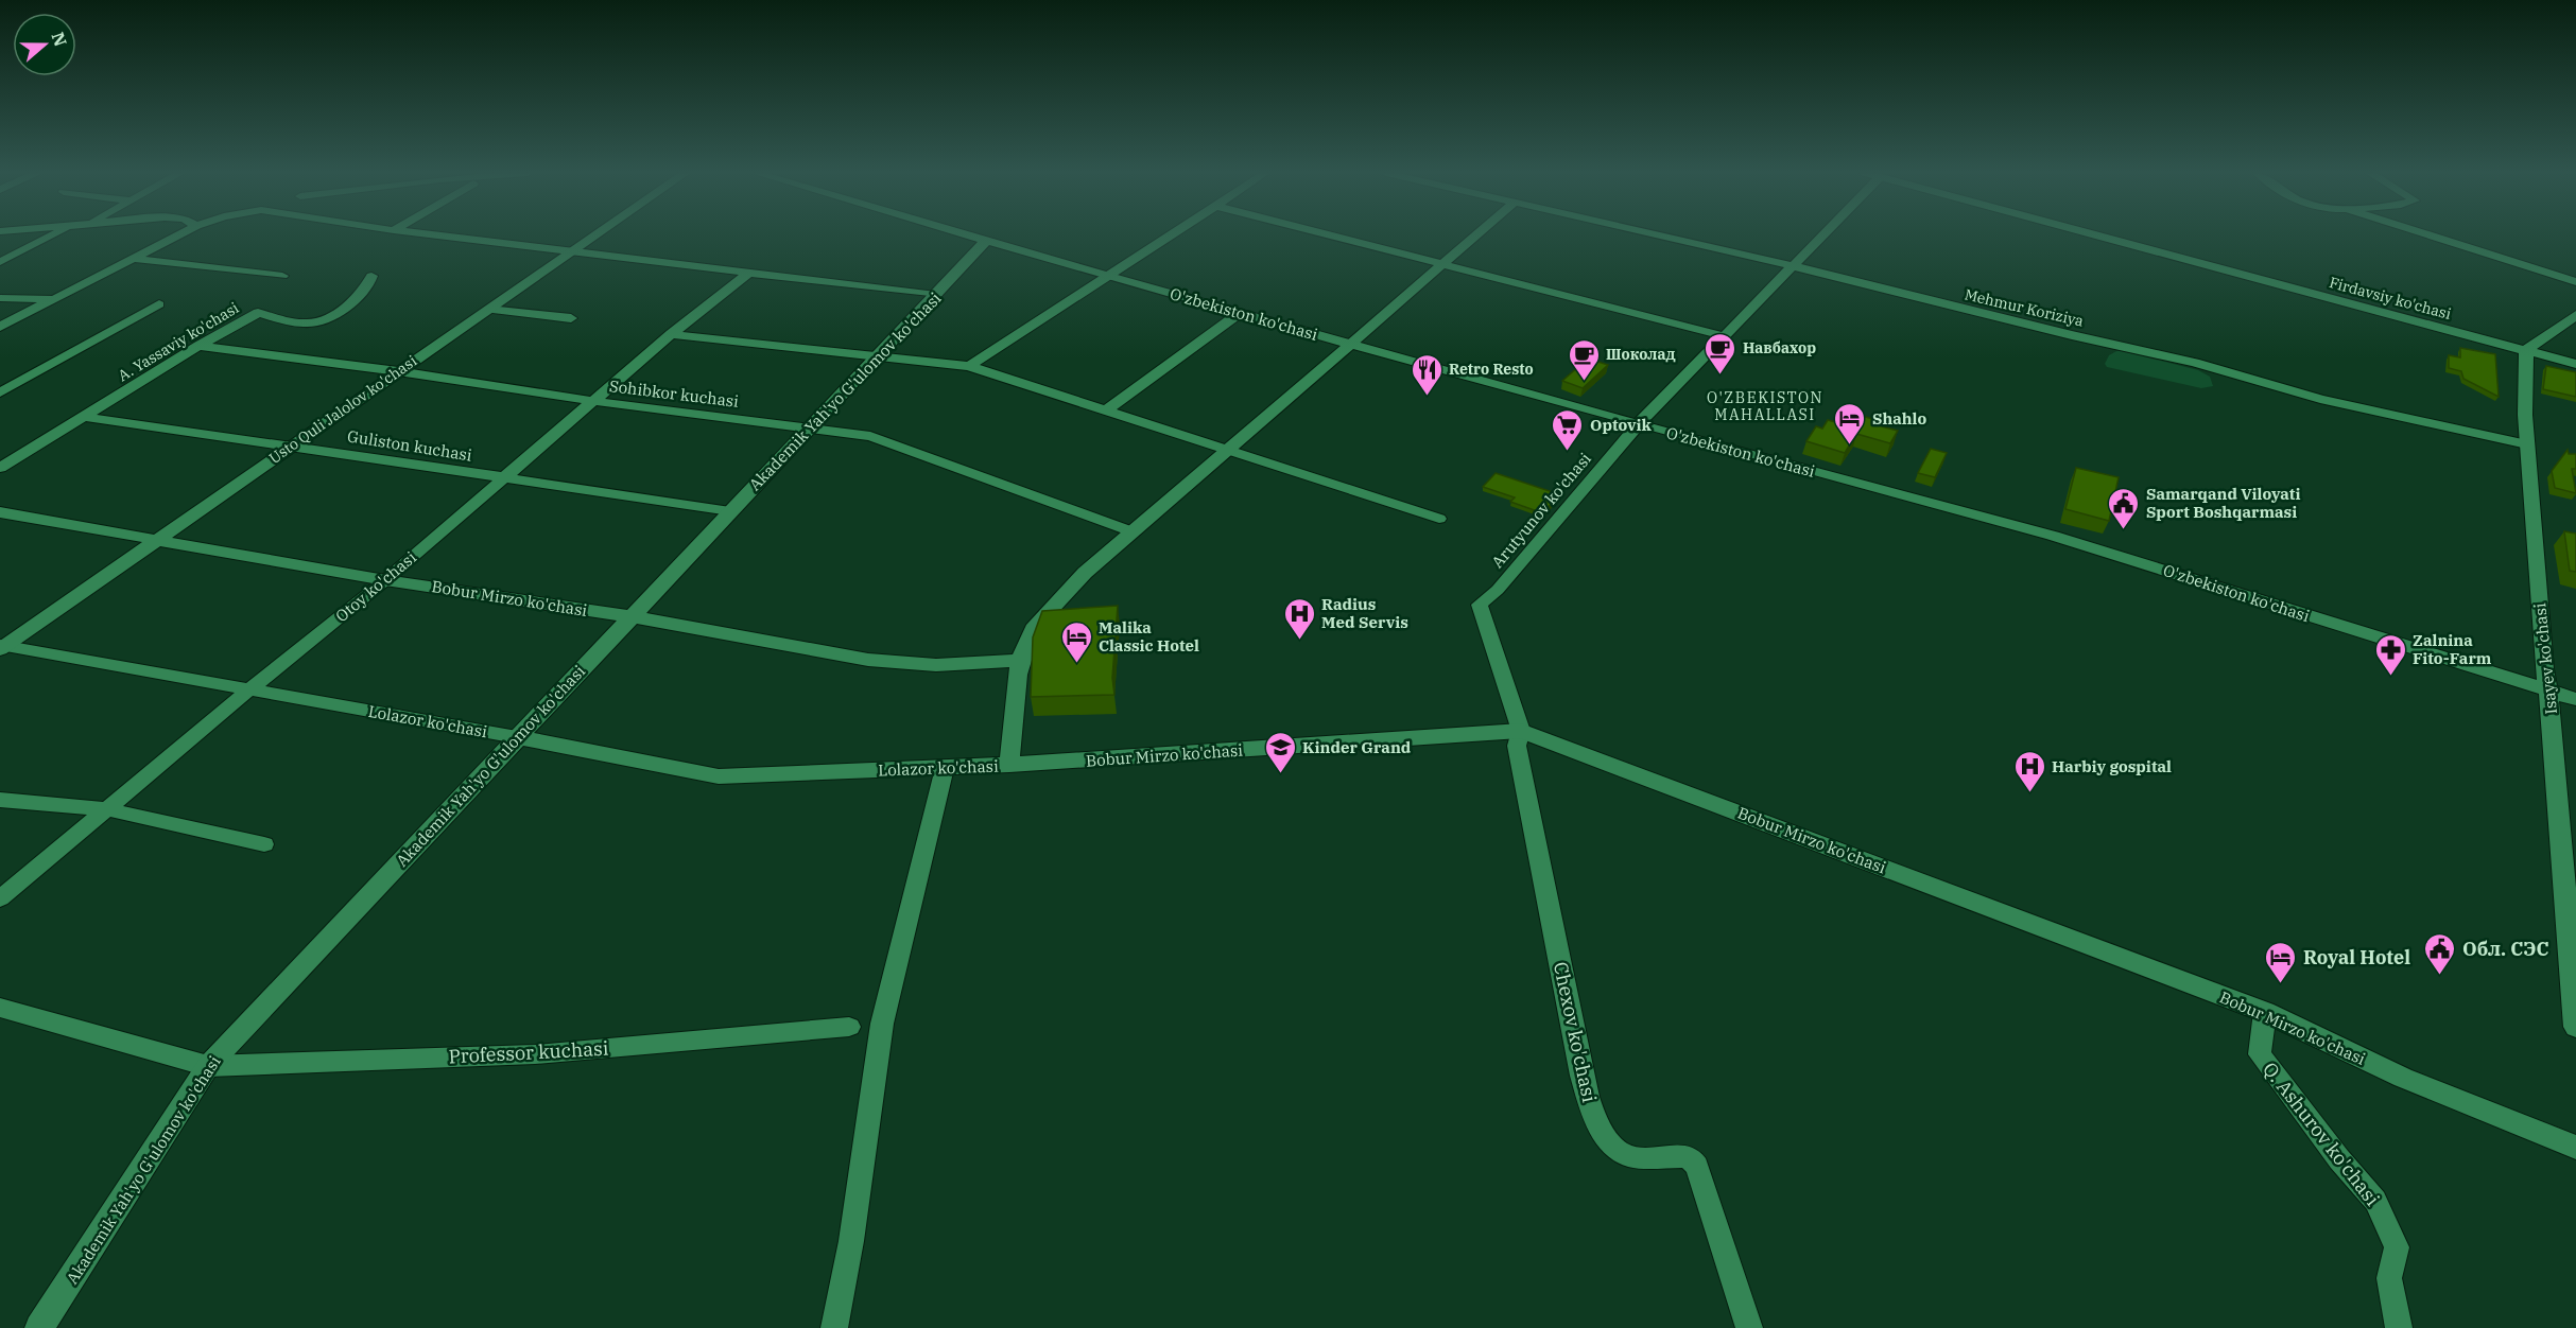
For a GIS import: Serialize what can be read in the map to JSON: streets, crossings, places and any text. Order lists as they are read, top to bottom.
{
  "streets": {
    "main road": [
      "Firdavsiy ko'chasi",
      "O'zbekiston ko'chasi",
      "Akademik Yah'yo G'ulomov ko'chasi",
      "Usto Quli Jalolov ko'chasi",
      "Bobur Mirzo ko'chasi",
      "Isayev ko'chasi",
      "Lolazor ko'chasi"
    ],
    "street": [
      "Mehmur Koriziya",
      "A. Yassaviy ko'chasi",
      "Sohibkor kuchasi",
      "Guliston kuchasi",
      "Arutyunov ko'chasi",
      "Otoy ko'chasi",
      "Chexov ko'chasi",
      "Professor kuchasi",
      "Q. Ashurov ko'chasi"
    ]
  },
  "crossings": [
    ["Firdavsiy ko'chasi", "Isayev ko'chasi"],
    ["Mehmur Koriziya", "Arutyunov ko'chasi"],
    ["Mehmur Koriziya", "Isayev ko'chasi"],
    ["O'zbekiston ko'chasi", "Akademik Yah'yo G'ulomov ko'chasi"],
    ["O'zbekiston ko'chasi", "Arutyunov ko'chasi"],
    ["O'zbekiston ko'chasi", "Isayev ko'chasi"],
    ["A. Yassaviy ko'chasi", "Sohibkor kuchasi"],
    ["A. Yassaviy ko'chasi", "Guliston kuchasi"],
    ["Akademik Yah'yo G'ulomov ko'chasi", "Sohibkor kuchasi"],
    ["Akademik Yah'yo G'ulomov ko'chasi", "Guliston kuchasi"],
    ["Akademik Yah'yo G'ulomov ko'chasi", "Bobur Mirzo ko'chasi"],
    ["Akademik Yah'yo G'ulomov ko'chasi", "Lolazor ko'chasi"],
    ["Akademik Yah'yo G'ulomov ko'chasi", "Professor kuchasi"],
    ["Sohibkor kuchasi", "Usto Quli Jalolov ko'chasi"],
    ["Sohibkor kuchasi", "Otoy ko'chasi"],
    ["Usto Quli Jalolov ko'chasi", "Guliston kuchasi"],
    ["Usto Quli Jalolov ko'chasi", "Bobur Mirzo ko'chasi"],
    ["Usto Quli Jalolov ko'chasi", "Lolazor ko'chasi"],
    ["Guliston kuchasi", "Otoy ko'chasi"],
    ["Arutyunov ko'chasi", "Bobur Mirzo ko'chasi"],
    ["Arutyunov ko'chasi", "Chexov ko'chasi"],
    ["Otoy ko'chasi", "Bobur Mirzo ko'chasi"],
    ["Otoy ko'chasi", "Lolazor ko'chasi"],
    ["Bobur Mirzo ko'chasi", "Lolazor ko'chasi"],
    ["Bobur Mirzo ko'chasi", "Chexov ko'chasi"],
    ["Bobur Mirzo ko'chasi", "Q. Ashurov ko'chasi"]
  ],
  "districts": ["O'ZBEKISTON MAHALLASI"],
  "places": {
    "cafe": ["Навбахор", "Шоколад"],
    "restaurant": ["Retro Resto"],
    "hotel": ["Shahlo", "Malika Classic Hotel", "Royal Hotel"],
    "supermarket": ["Optovik"],
    "public building": ["Samarqand Viloyati Sport Boshqarmasi", "Обл. СЭС"],
    "hospital": ["Radius Med Servis", "Harbiy gospital"],
    "pharmacy": ["Zalnina Fito-Farm"],
    "school or university": ["Kinder Grand"]
  },
  "north": "right"
}
